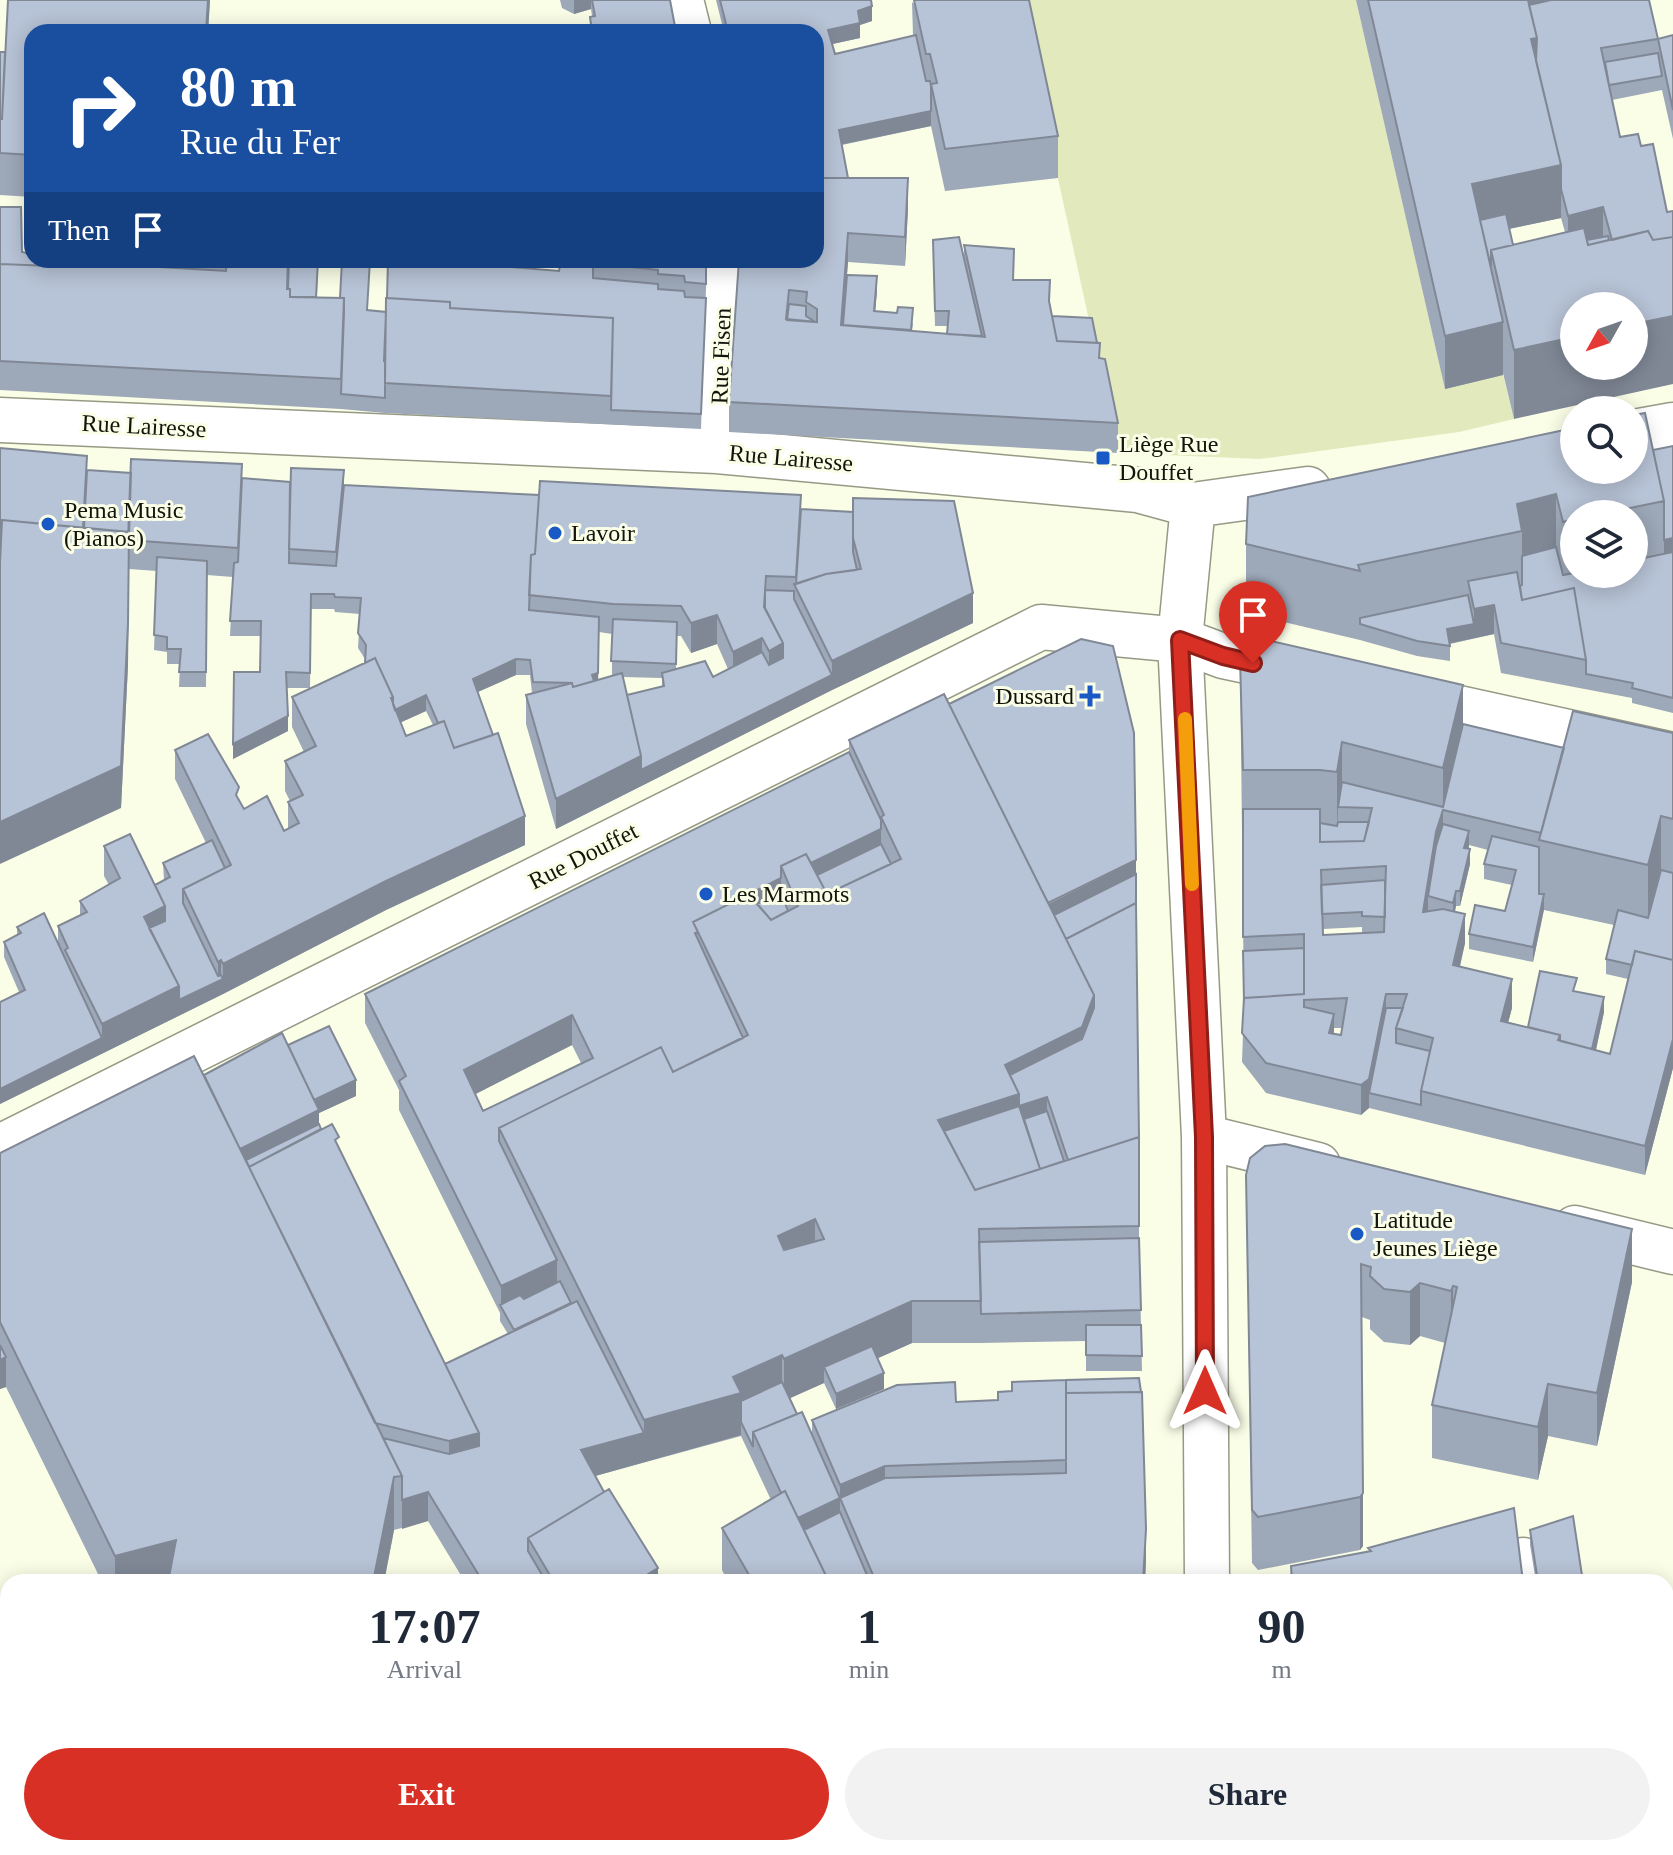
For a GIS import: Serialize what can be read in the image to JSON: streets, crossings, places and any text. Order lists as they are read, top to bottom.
{
  "streets": {
    "street": ["Rue Fisen", "Rue Lairesse", "Rue Douffet"]
  },
  "crossings": [
    ["Rue Fisen", "Rue Lairesse"]
  ],
  "places": {
    "transit": ["Liège Rue Douffet"],
    "other": [
      "Pema Music (Pianos)",
      "Lavoir",
      "Les Marmots",
      "Latitude Jeunes Liège"
    ],
    "health": ["Dussard"]
  },
  "north": "bottom left",
  "page": {
    "turn": ["80 m", "Rue du Fer"],
    "then": "Then",
    "eta": [
      "17:07",
      "Arrival",
      "1",
      "min",
      "90",
      "m"
    ],
    "buttons": ["Exit", "Share"]
  }
}
